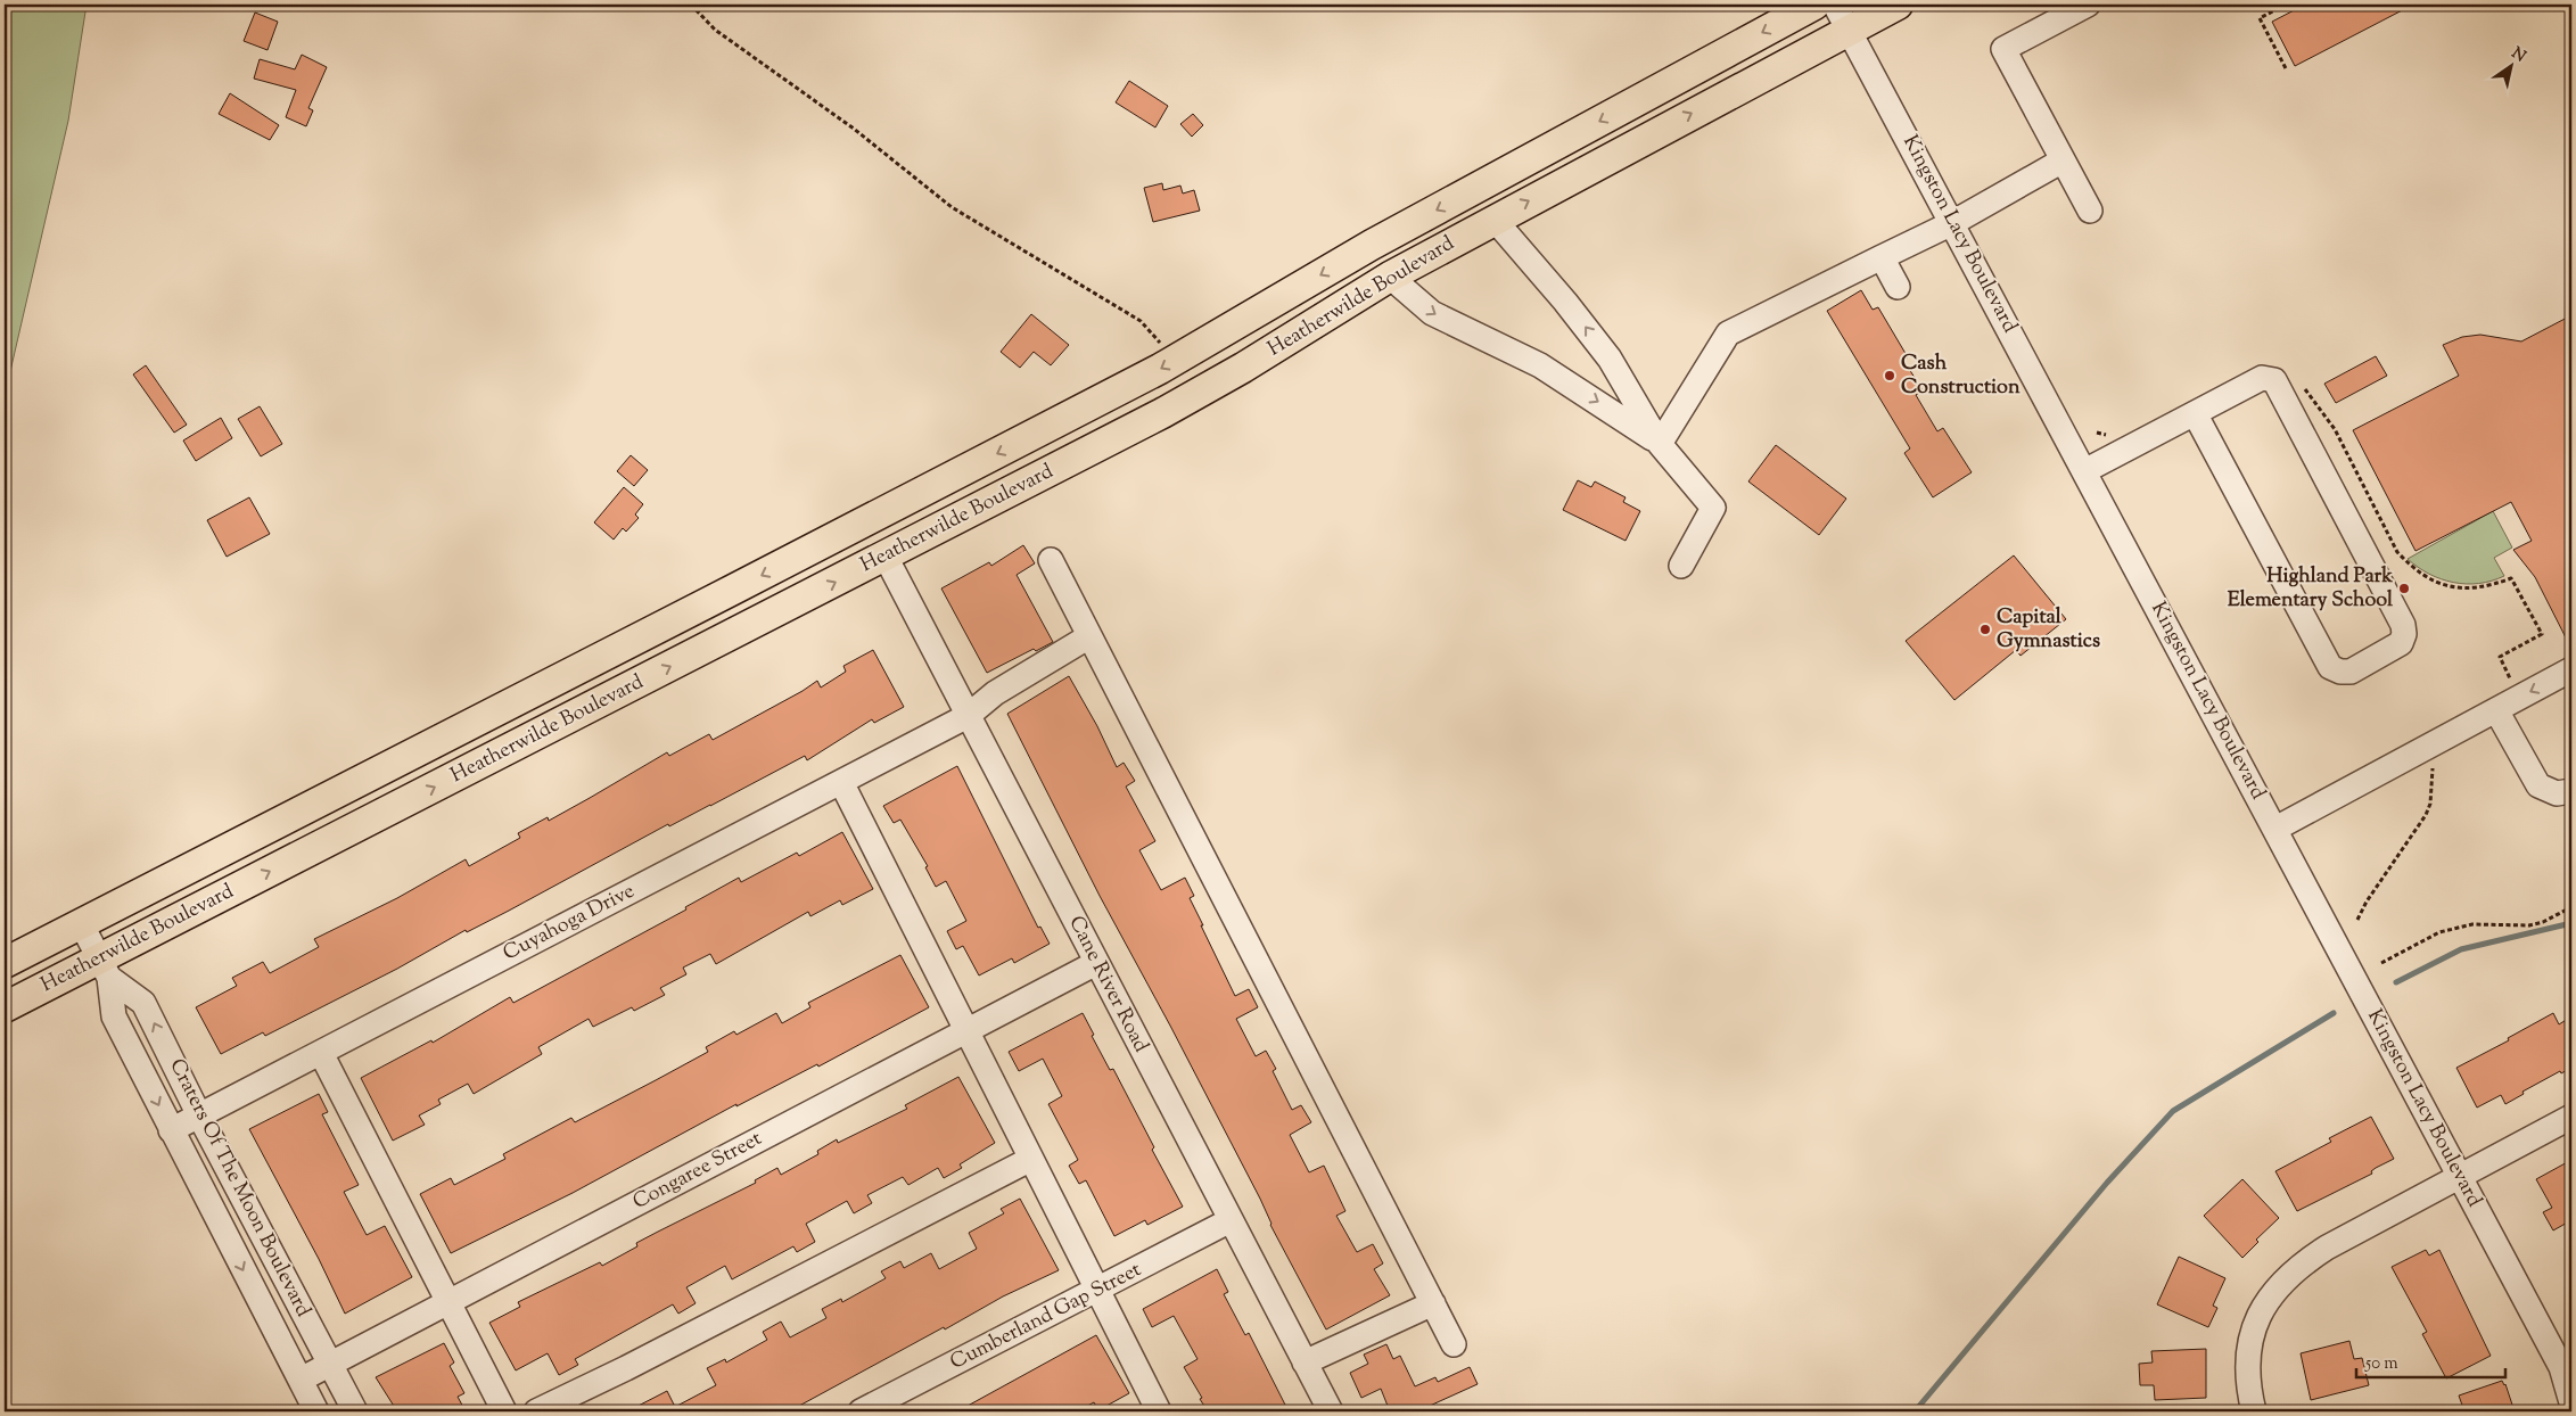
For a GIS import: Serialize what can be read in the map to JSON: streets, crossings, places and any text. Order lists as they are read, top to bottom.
{
  "streets": {
    "main road": ["Heatherwilde Boulevard"],
    "street": [
      "Kingston Lacy Boulevard",
      "Cuyahoga Drive",
      "Cane River Road",
      "Congaree Street",
      "Craters Of The Moon Boulevard",
      "Cumberland Gap Street"
    ]
  },
  "crossings": [
    ["Kingston Lacy Boulevard", "Heatherwilde Boulevard"],
    ["Heatherwilde Boulevard", "Cane River Road"],
    ["Heatherwilde Boulevard", "Craters Of The Moon Boulevard"],
    ["Cuyahoga Drive", "Cane River Road"],
    ["Cuyahoga Drive", "Craters Of The Moon Boulevard"],
    ["Cane River Road", "Congaree Street"],
    ["Cane River Road", "Cumberland Gap Street"],
    ["Congaree Street", "Craters Of The Moon Boulevard"]
  ],
  "places": ["Cash Construction", "Highland Park Elementary School", "Capital Gymnastics"],
  "scale_bar": "50 m",
  "north": "top right"
}
